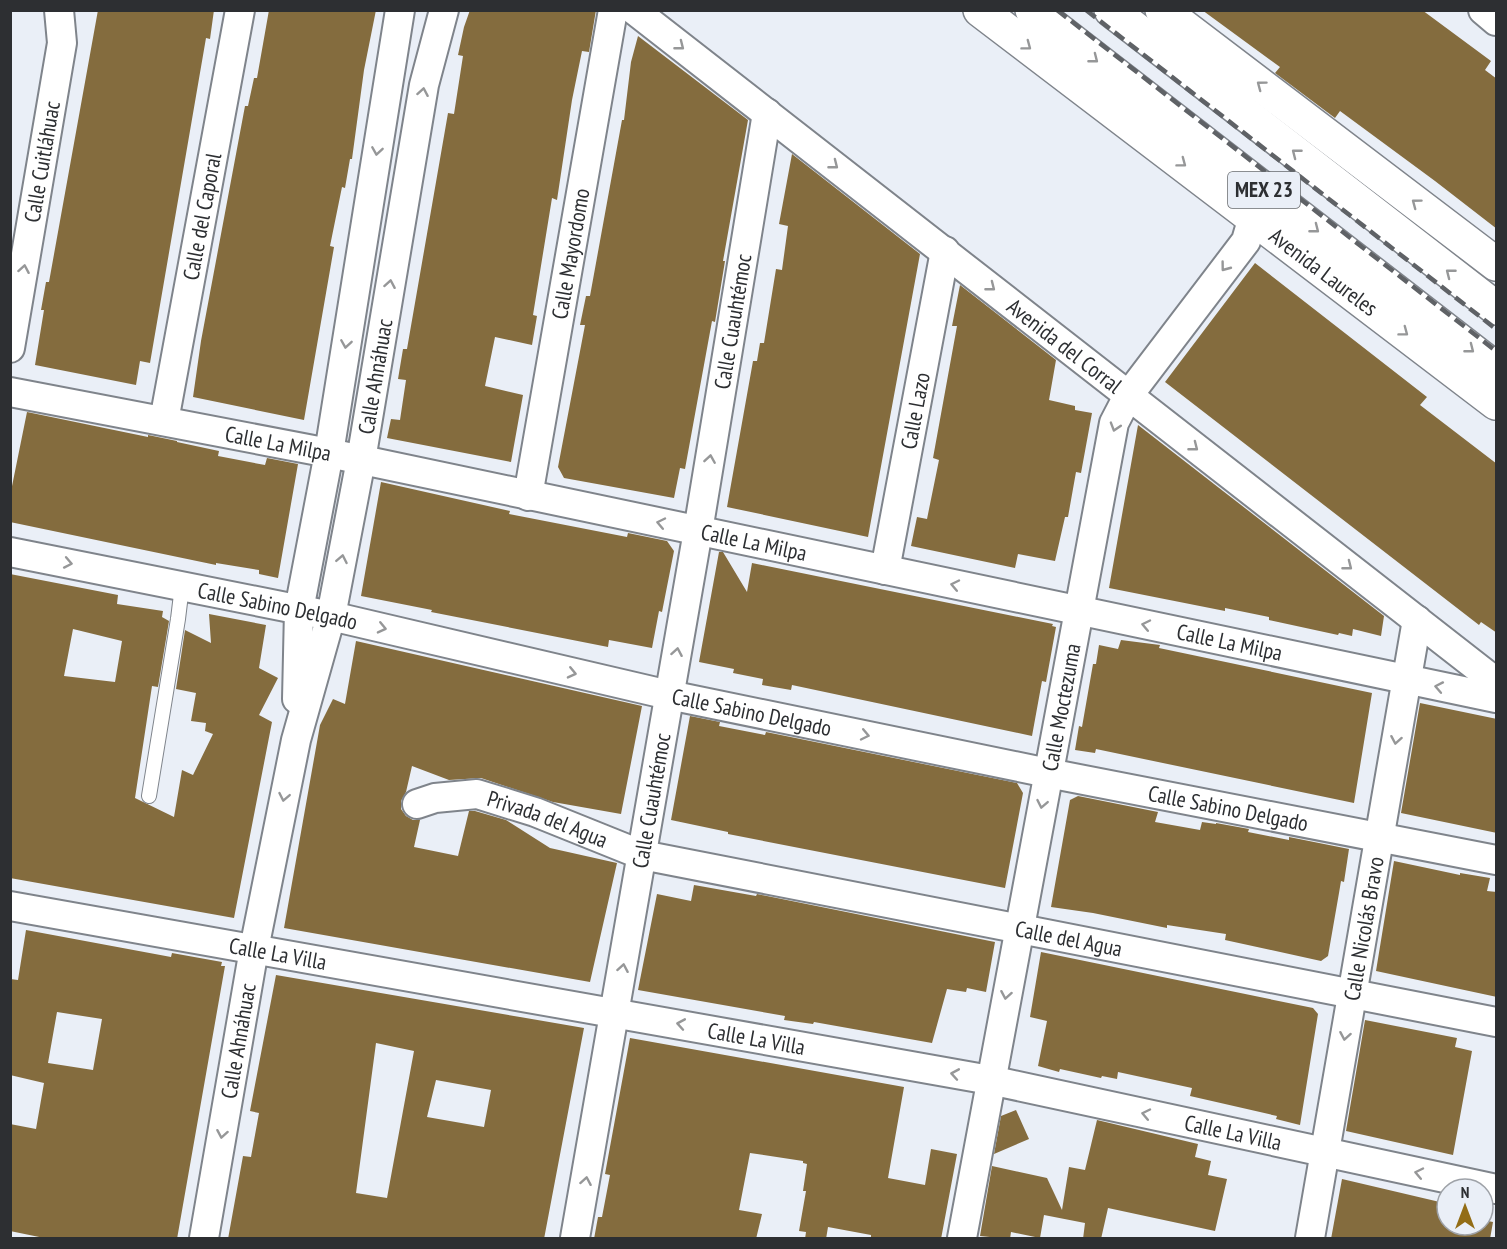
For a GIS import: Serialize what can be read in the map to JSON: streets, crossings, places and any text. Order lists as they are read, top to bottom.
{
  "streets": {
    "main road": ["MEX 23", "Avenida Laureles"],
    "street": [
      "Calle Cuitláhuac",
      "Calle del Caporal",
      "Calle Mayordomo",
      "Calle Cuauhtémoc",
      "Avenida del Corral",
      "Calle Ahnáhuac",
      "Calle Lazo",
      "Calle La Milpa",
      "Calle Sabino Delgado",
      "Calle Moctezuma",
      "Privada del Agua",
      "Calle Nicolás Bravo",
      "Calle del Agua",
      "Calle La Villa"
    ]
  },
  "crossings": [
    ["Calle del Caporal", "Calle La Milpa"],
    ["Calle Mayordomo", "Calle La Milpa"],
    ["Avenida Laureles", "Calle Moctezuma"],
    ["Calle Cuauhtémoc", "Avenida del Corral"],
    ["Calle Cuauhtémoc", "Calle La Milpa"],
    ["Calle Cuauhtémoc", "Calle Sabino Delgado"],
    ["Calle Cuauhtémoc", "Privada del Agua"],
    ["Calle Cuauhtémoc", "Calle del Agua"],
    ["Calle Cuauhtémoc", "Calle La Villa"],
    ["Avenida del Corral", "Calle Lazo"],
    ["Avenida del Corral", "Calle Moctezuma"],
    ["Avenida del Corral", "Calle Nicolás Bravo"],
    ["Calle Ahnáhuac", "Calle La Milpa"],
    ["Calle Ahnáhuac", "Calle Sabino Delgado"],
    ["Calle Ahnáhuac", "Calle La Villa"],
    ["Calle Lazo", "Calle La Milpa"],
    ["Calle La Milpa", "Calle Moctezuma"],
    ["Calle La Milpa", "Calle Nicolás Bravo"],
    ["Calle Sabino Delgado", "Calle Moctezuma"],
    ["Calle Sabino Delgado", "Calle Nicolás Bravo"],
    ["Calle Moctezuma", "Calle del Agua"],
    ["Calle Moctezuma", "Calle La Villa"],
    ["Privada del Agua", "Calle del Agua"],
    ["Calle Nicolás Bravo", "Calle del Agua"],
    ["Calle Nicolás Bravo", "Calle La Villa"]
  ],
  "one_way": [
    "Calle Cuitláhuac",
    "Calle Cuauhtémoc",
    "Avenida del Corral",
    "Calle La Milpa",
    "Calle Sabino Delgado",
    "Calle Moctezuma",
    "Calle Nicolás Bravo",
    "Calle La Villa"
  ],
  "north": "top"
}
